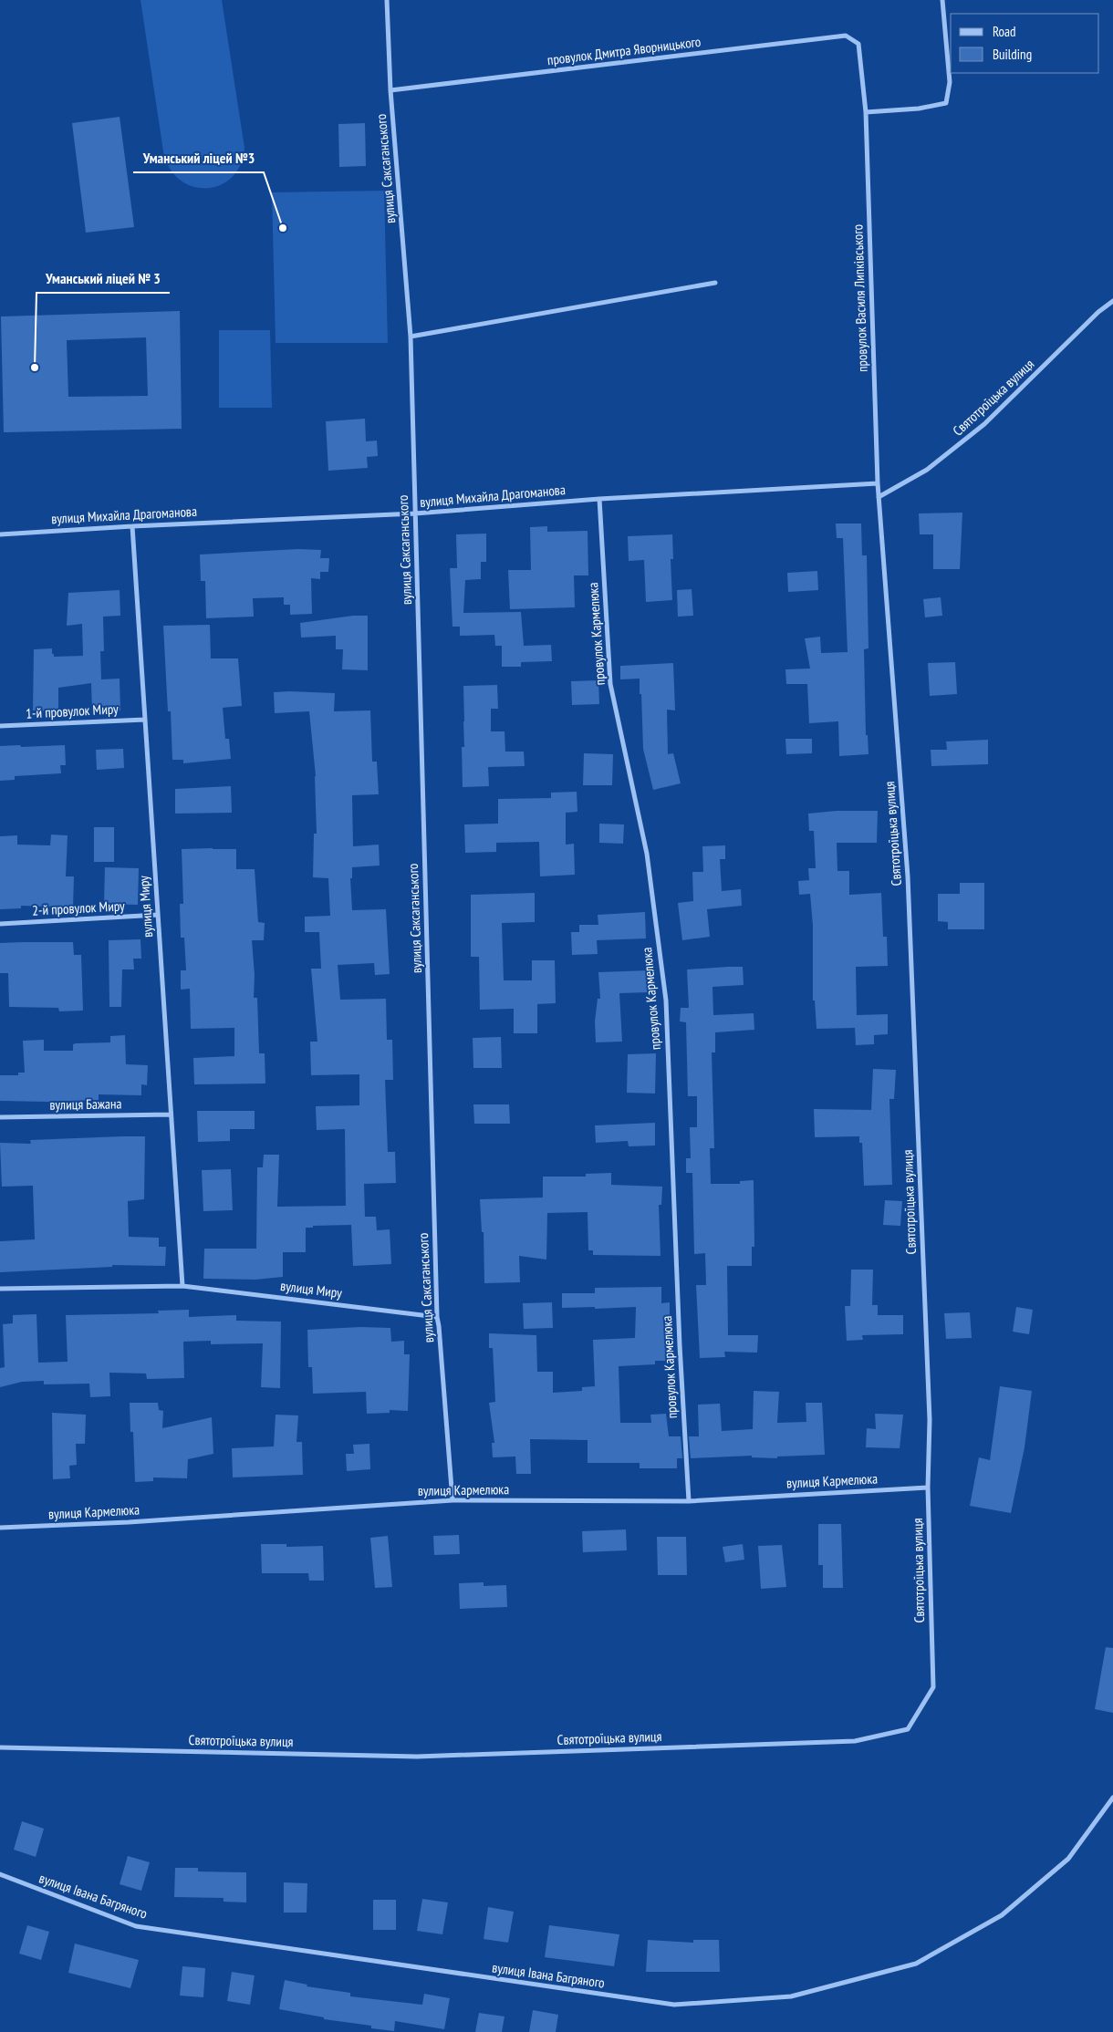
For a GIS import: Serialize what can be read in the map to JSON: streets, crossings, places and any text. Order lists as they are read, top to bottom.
{
  "streets": {
    "street": [
      "провулок Дмитра Яворницького",
      "вулиця Саксаганського",
      "провулок Василя Липківського",
      "Святотроїцька вулиця",
      "вулиця Михайла Драгоманова",
      "провулок Кармелюка",
      "1-й провулок Миру",
      "вулиця Миру",
      "2-й провулок Миру",
      "вулиця Бажана",
      "вулиця Кармелюка",
      "вулиця Івана Багряного"
    ]
  },
  "crossings": [
    ["провулок Дмитра Яворницького", "вулиця Саксаганського"],
    ["провулок Дмитра Яворницького", "провулок Василя Липківського"],
    ["вулиця Саксаганського", "вулиця Михайла Драгоманова"],
    ["вулиця Саксаганського", "вулиця Миру"],
    ["вулиця Саксаганського", "вулиця Кармелюка"],
    ["провулок Василя Липківського", "Святотроїцька вулиця"],
    ["провулок Василя Липківського", "вулиця Михайла Драгоманова"],
    ["Святотроїцька вулиця", "вулиця Михайла Драгоманова"],
    ["Святотроїцька вулиця", "вулиця Кармелюка"],
    ["вулиця Михайла Драгоманова", "провулок Кармелюка"],
    ["вулиця Михайла Драгоманова", "вулиця Миру"],
    ["провулок Кармелюка", "вулиця Кармелюка"],
    ["1-й провулок Миру", "вулиця Миру"],
    ["вулиця Миру", "2-й провулок Миру"],
    ["вулиця Миру", "вулиця Бажана"]
  ],
  "places": ["Уманський ліцей №3", "Уманський ліцей № 3"],
  "legend": ["Road", "Building"]
}
